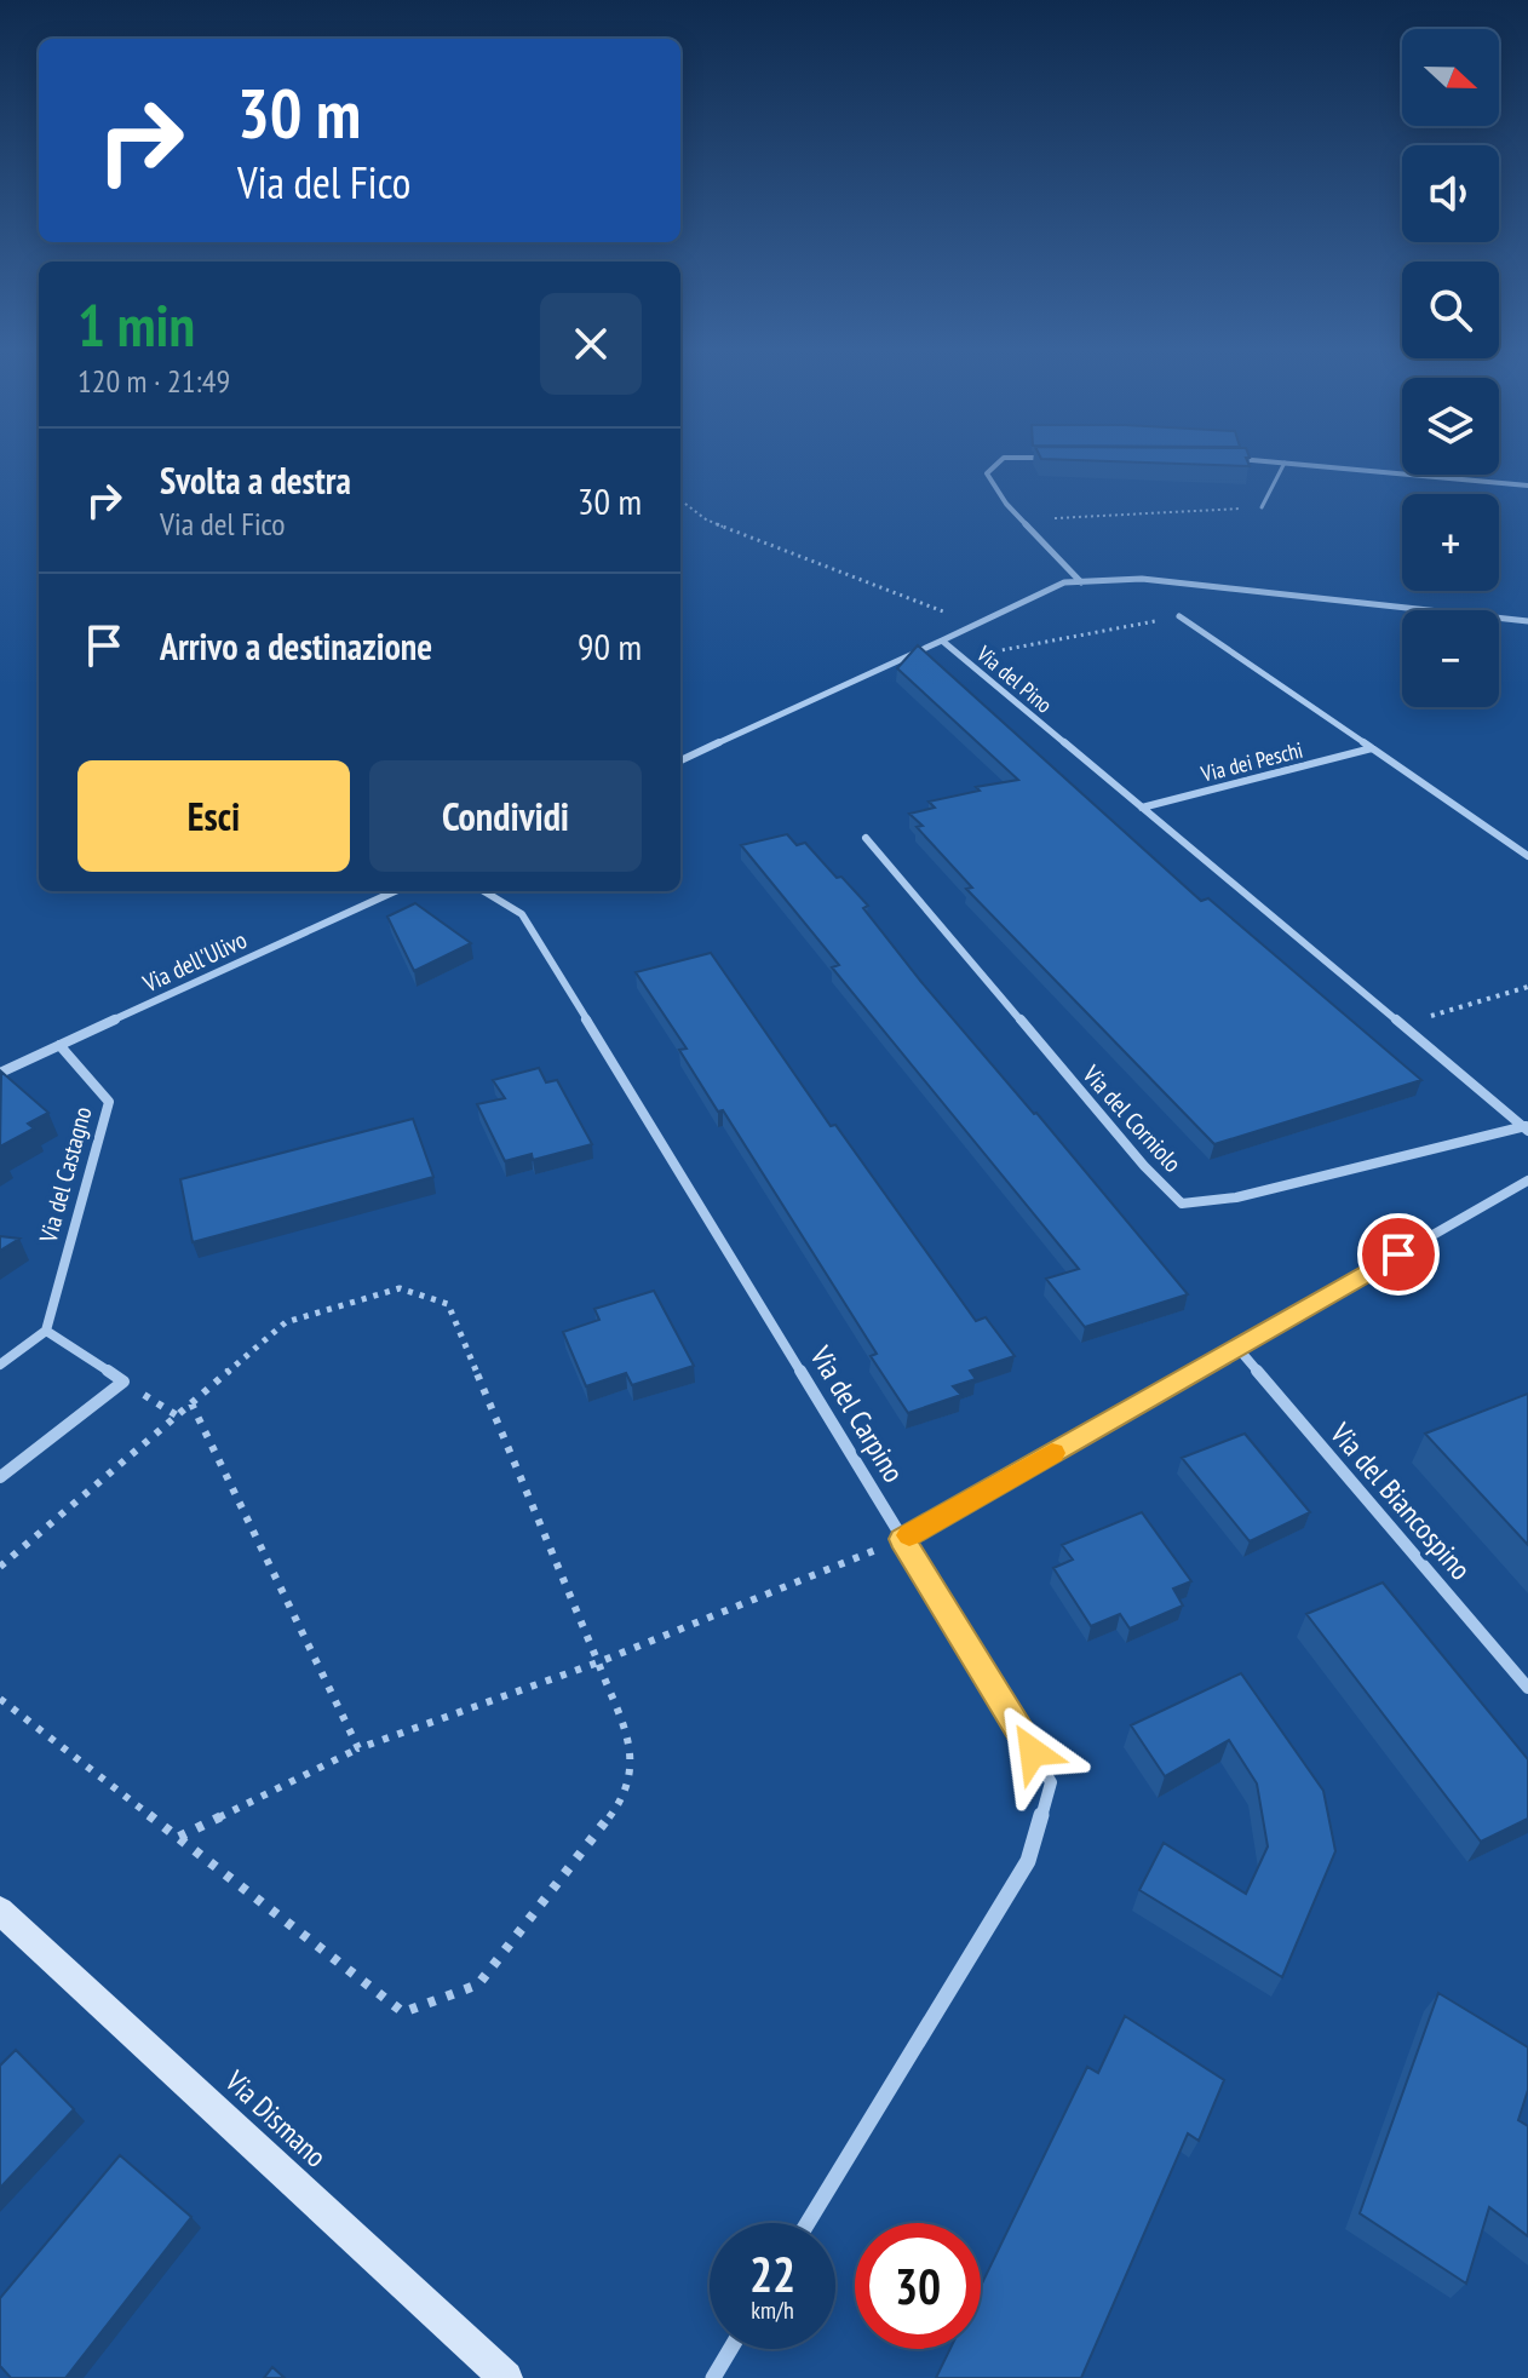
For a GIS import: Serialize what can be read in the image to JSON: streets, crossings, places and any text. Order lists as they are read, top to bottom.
{
  "streets": {
    "main road": ["Via Dismano"],
    "street": [
      "Via del Pino",
      "Via dei Peschi",
      "Via dell'Ulivo",
      "Via del Corniolo",
      "Via del Castagno",
      "Via del Carpino",
      "Via del Biancospino"
    ]
  },
  "crossings": [
    ["Via del Pino", "Via dei Peschi"],
    ["Via del Pino", "Via del Corniolo"],
    ["Via dell'Ulivo", "Via del Castagno"]
  ],
  "north": "right",
  "page": {
    "map_buttons": ["+", "−"],
    "turn": ["30 m", "Via del Fico"],
    "heading": ["1 min", "120 m · 21:49"],
    "list": [
      {
        "name": "Svolta a destra",
        "note": "Via del Fico",
        "value": "30 m"
      },
      {
        "name": "Arrivo a destinazione",
        "value": "90 m"
      }
    ],
    "buttons": ["Esci", "Condividi"],
    "speed": "22 km/h",
    "limit": "30"
  }
}
